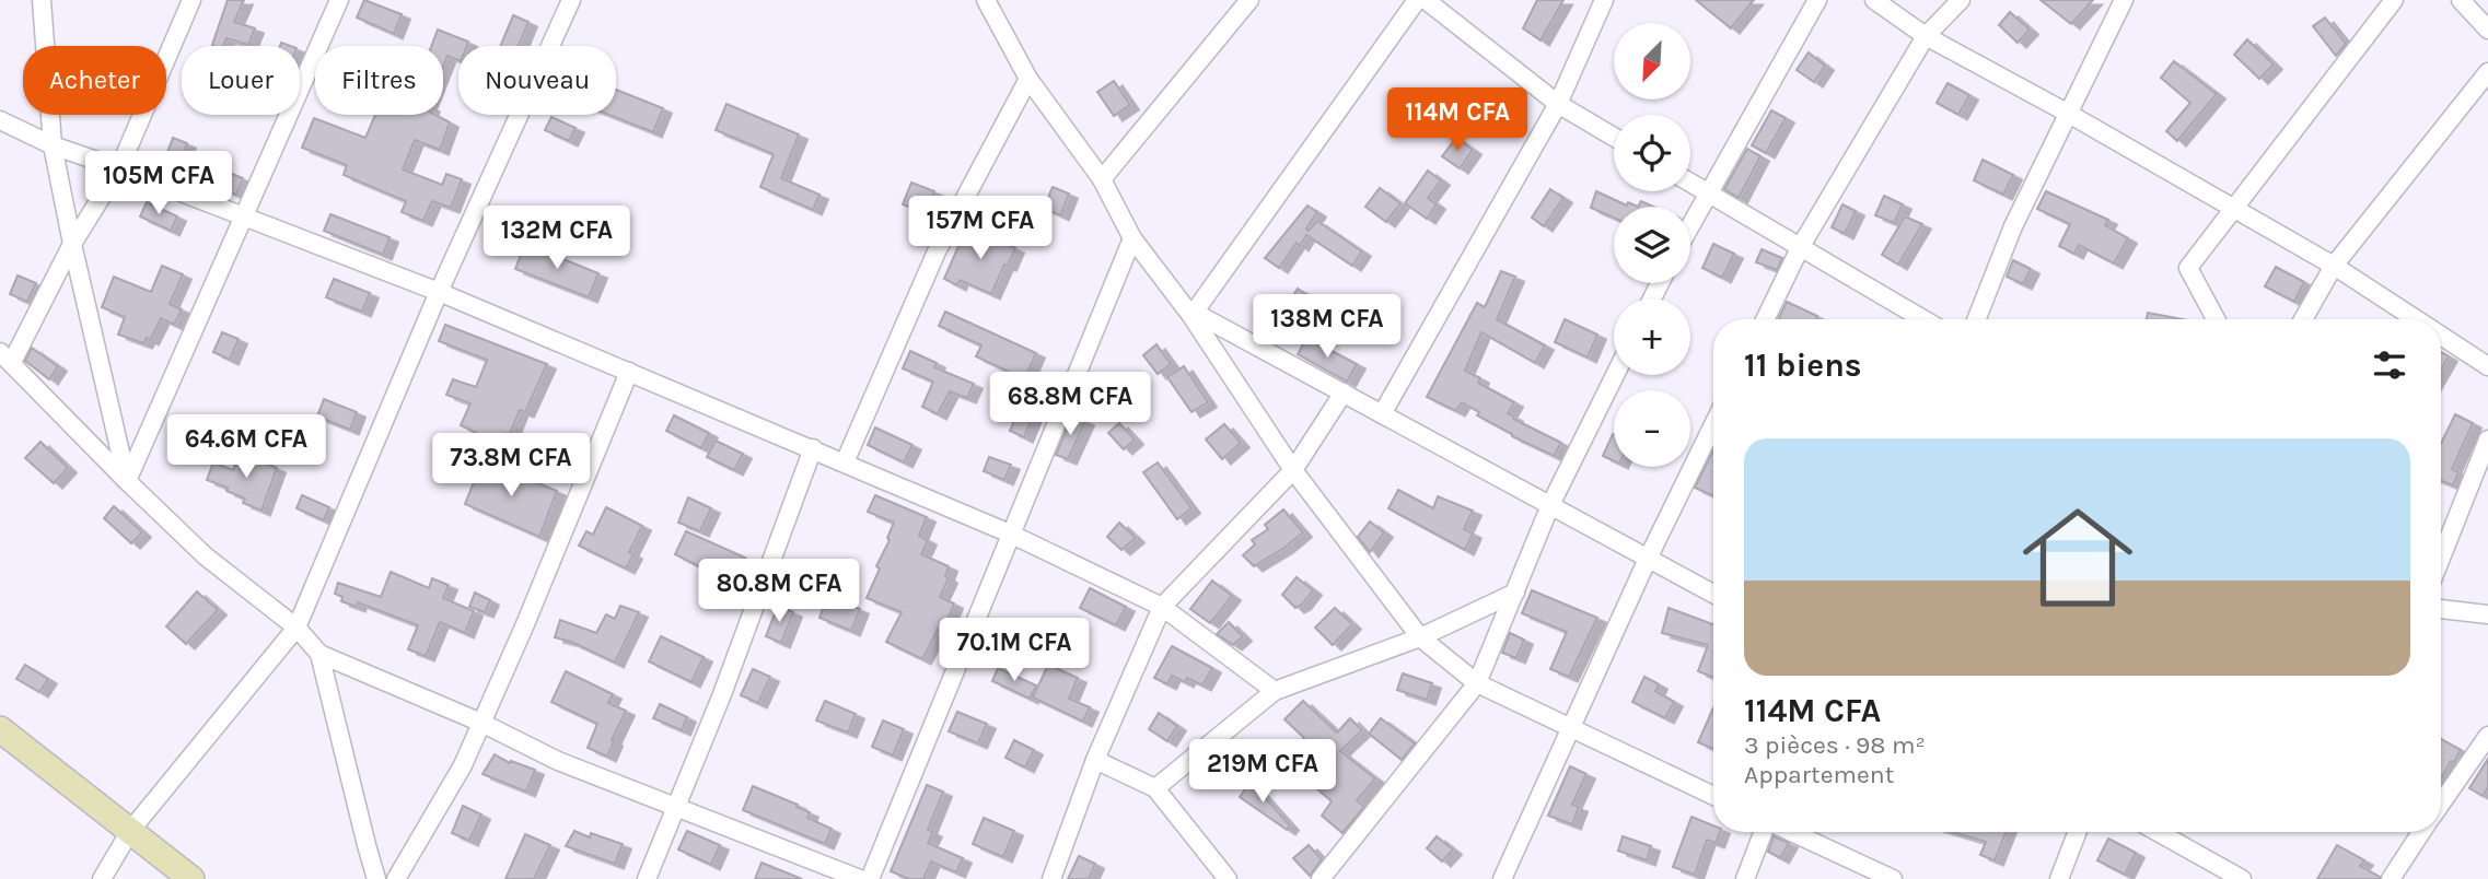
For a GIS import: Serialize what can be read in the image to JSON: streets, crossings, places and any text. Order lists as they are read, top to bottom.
{
  "north": "bottom left",
  "page": {
    "map_buttons": ["+", "−"],
    "chip": [
      "Acheter",
      "Louer",
      "Filtres",
      "Nouveau"
    ],
    "price": [
      "114M CFA",
      "105M CFA",
      "157M CFA",
      "132M CFA",
      "138M CFA",
      "68.8M CFA",
      "64.6M CFA",
      "73.8M CFA",
      "80.8M CFA",
      "70.1M CFA",
      "219M CFA"
    ],
    "heading": "11 biens",
    "list": [
      {
        "name": "114M CFA",
        "note": "3 pièces · 98 m² · Appartement"
      }
    ]
  }
}
